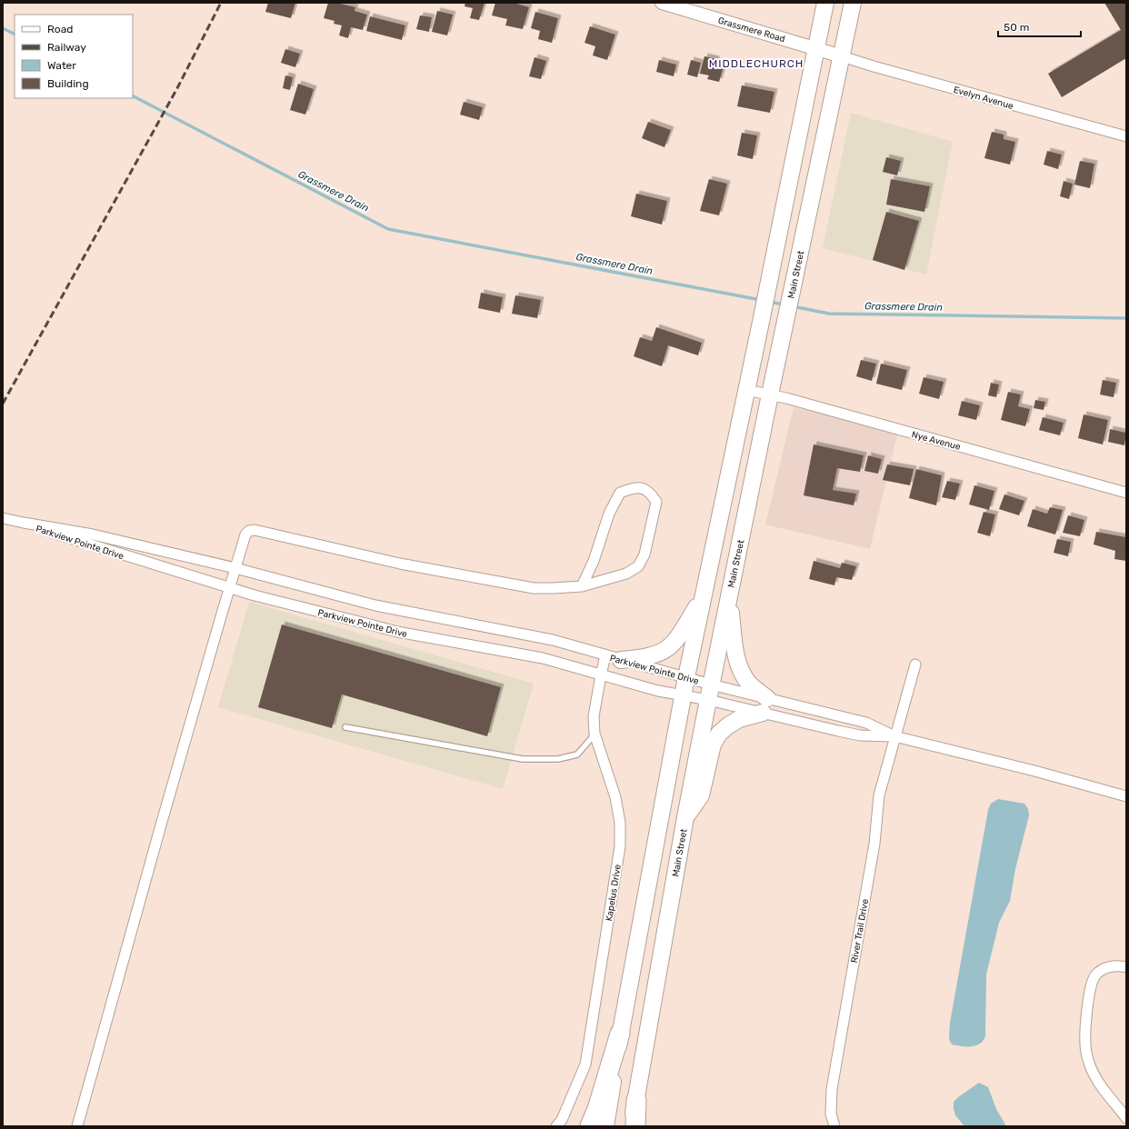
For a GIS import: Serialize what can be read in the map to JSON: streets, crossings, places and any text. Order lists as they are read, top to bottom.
{
  "streets": {
    "main road": ["Main Street"],
    "street": [
      "Grassmere Road",
      "Evelyn Avenue",
      "Nye Avenue",
      "Parkview Pointe Drive",
      "Kapelus Drive",
      "River Trail Drive"
    ]
  },
  "crossings": [
    ["Grassmere Road", "Evelyn Avenue"],
    ["Grassmere Road", "Main Street"],
    ["Evelyn Avenue", "Main Street"],
    ["Main Street", "Nye Avenue"],
    ["Main Street", "Parkview Pointe Drive"],
    ["Parkview Pointe Drive", "Kapelus Drive"]
  ],
  "districts": ["MIDDLECHURCH"],
  "water": ["Grassmere Drain"],
  "legend": [
    "Road",
    "Railway",
    "Water",
    "Building"
  ],
  "scale_bar": "50 m"
}
